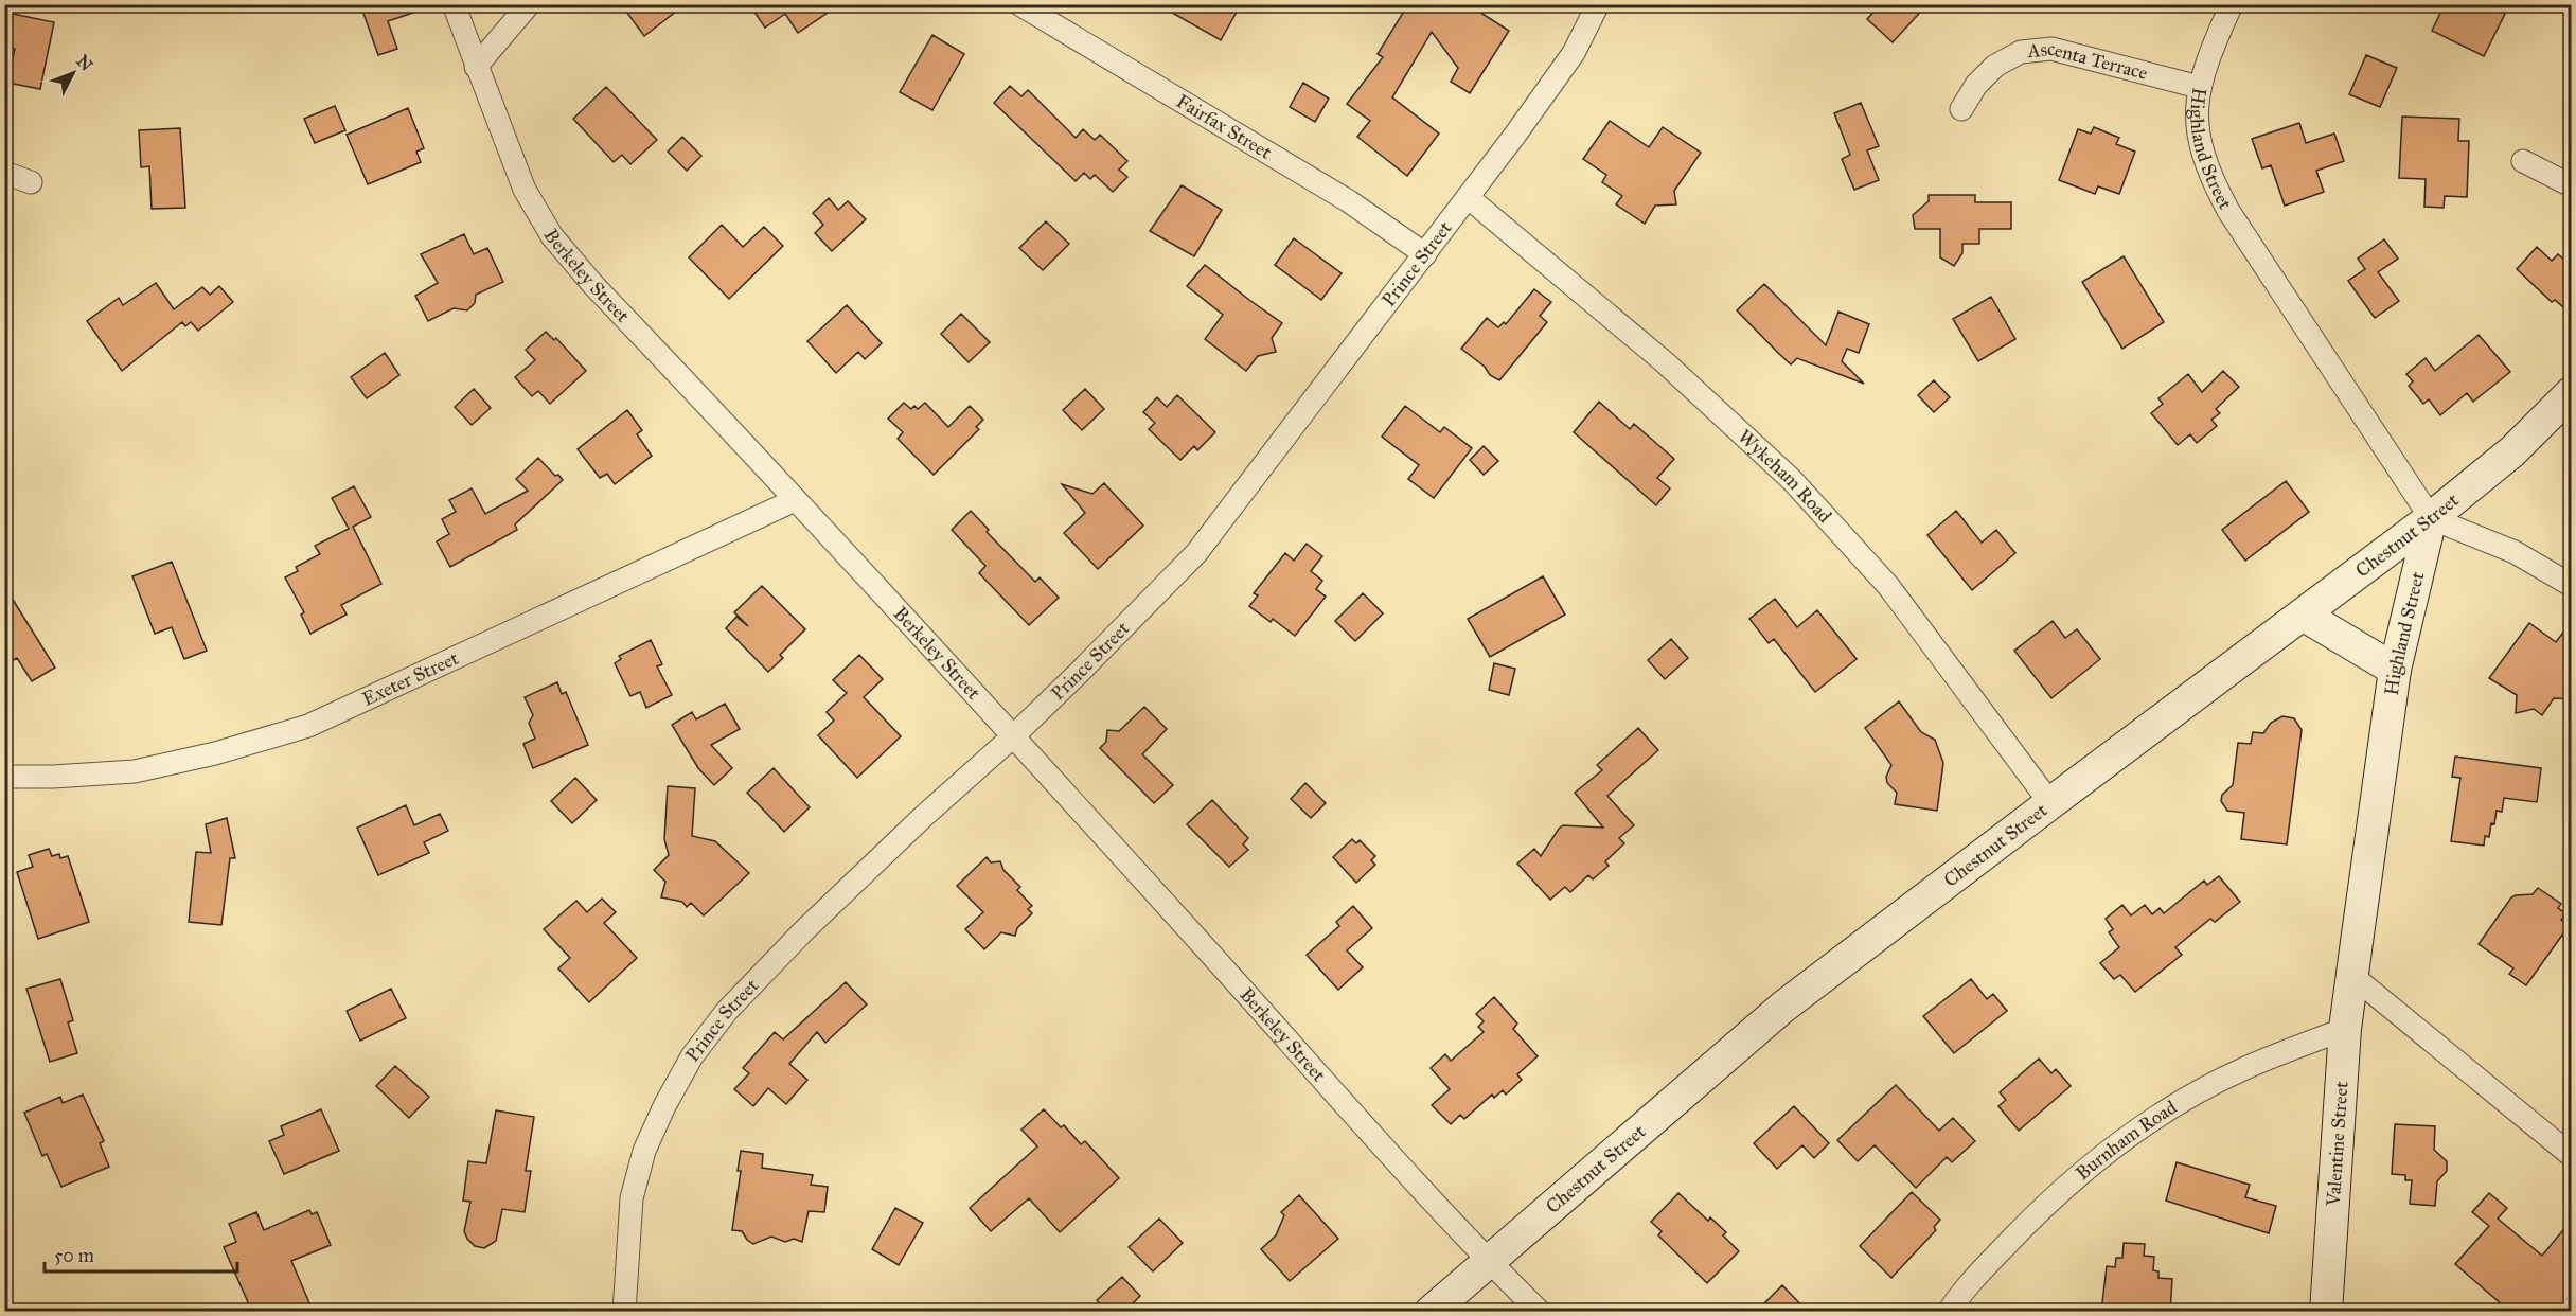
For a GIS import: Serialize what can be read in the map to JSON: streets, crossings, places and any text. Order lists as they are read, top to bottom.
{
  "streets": {
    "main road": ["Highland Street", "Chestnut Street", "Valentine Street"],
    "street": [
      "Ascenta Terrace",
      "Fairfax Street",
      "Prince Street",
      "Berkeley Street",
      "Wykeham Road",
      "Exeter Street",
      "Burnham Road"
    ]
  },
  "crossings": [
    ["Ascenta Terrace", "Highland Street"],
    ["Fairfax Street", "Prince Street"],
    ["Highland Street", "Chestnut Street"],
    ["Highland Street", "Valentine Street"],
    ["Prince Street", "Berkeley Street"],
    ["Prince Street", "Wykeham Road"],
    ["Berkeley Street", "Chestnut Street"],
    ["Berkeley Street", "Exeter Street"],
    ["Wykeham Road", "Chestnut Street"],
    ["Burnham Road", "Valentine Street"]
  ],
  "scale_bar": "50 m",
  "north": "top right"
}
